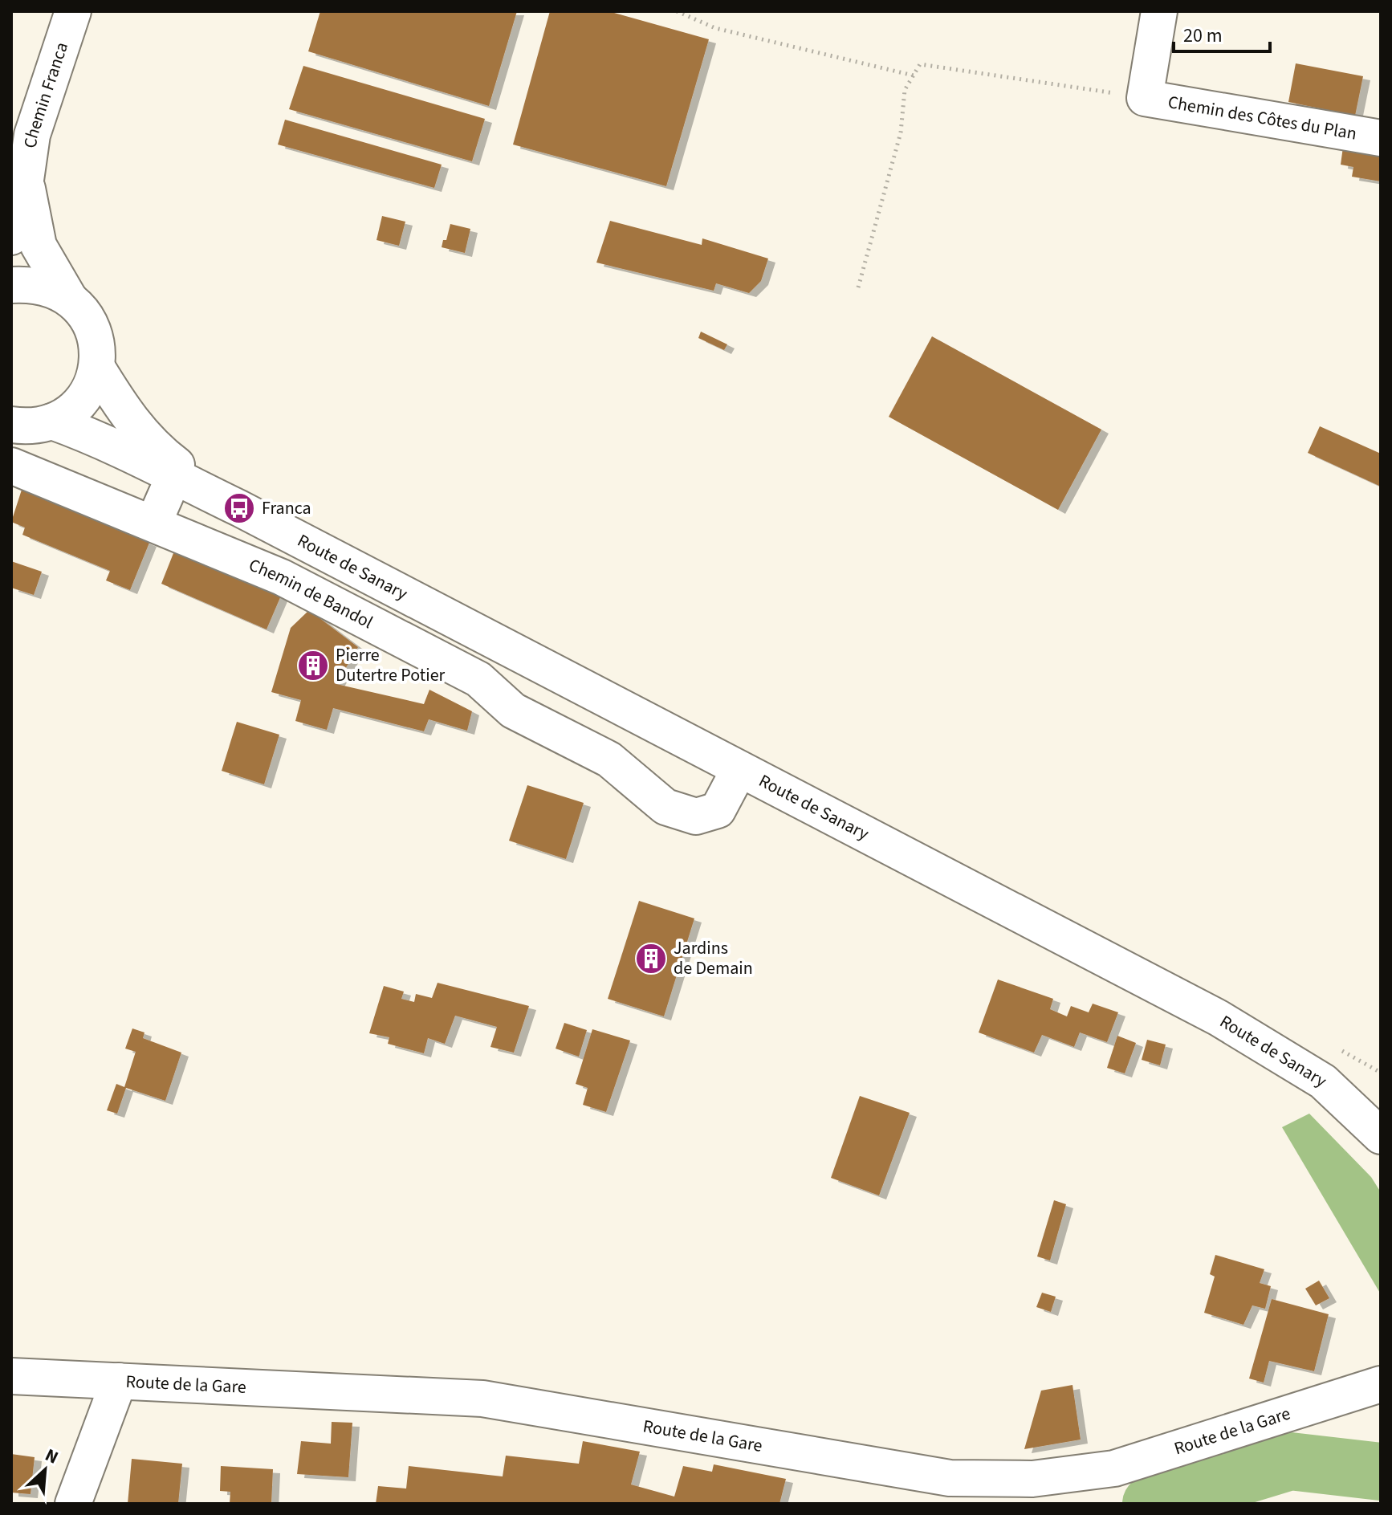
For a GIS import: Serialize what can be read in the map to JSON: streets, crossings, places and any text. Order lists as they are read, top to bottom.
{
  "streets": {
    "street": [
      "Chemin Franca",
      "Chemin des Côtes du Plan",
      "Route de Sanary",
      "Chemin de Bandol",
      "Route de la Gare"
    ]
  },
  "crossings": [
    ["Chemin Franca", "Route de Sanary"],
    ["Route de Sanary", "Chemin de Bandol"]
  ],
  "places": {
    "bus stop": ["Franca"],
    "building": ["Pierre Dutertre Potier", "Jardins de Demain"]
  },
  "scale_bar": "20 m",
  "north": "top right"
}
